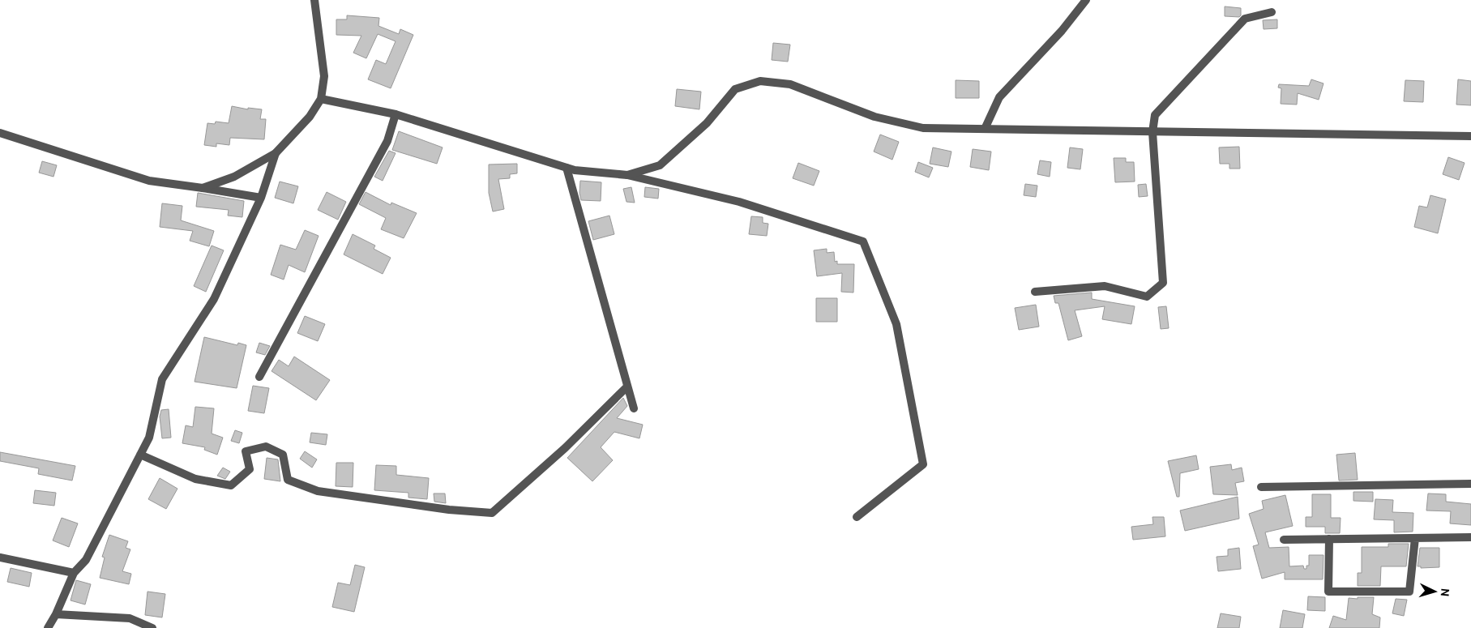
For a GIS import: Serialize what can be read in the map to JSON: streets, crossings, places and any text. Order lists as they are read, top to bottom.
{
  "north": "right"
}
